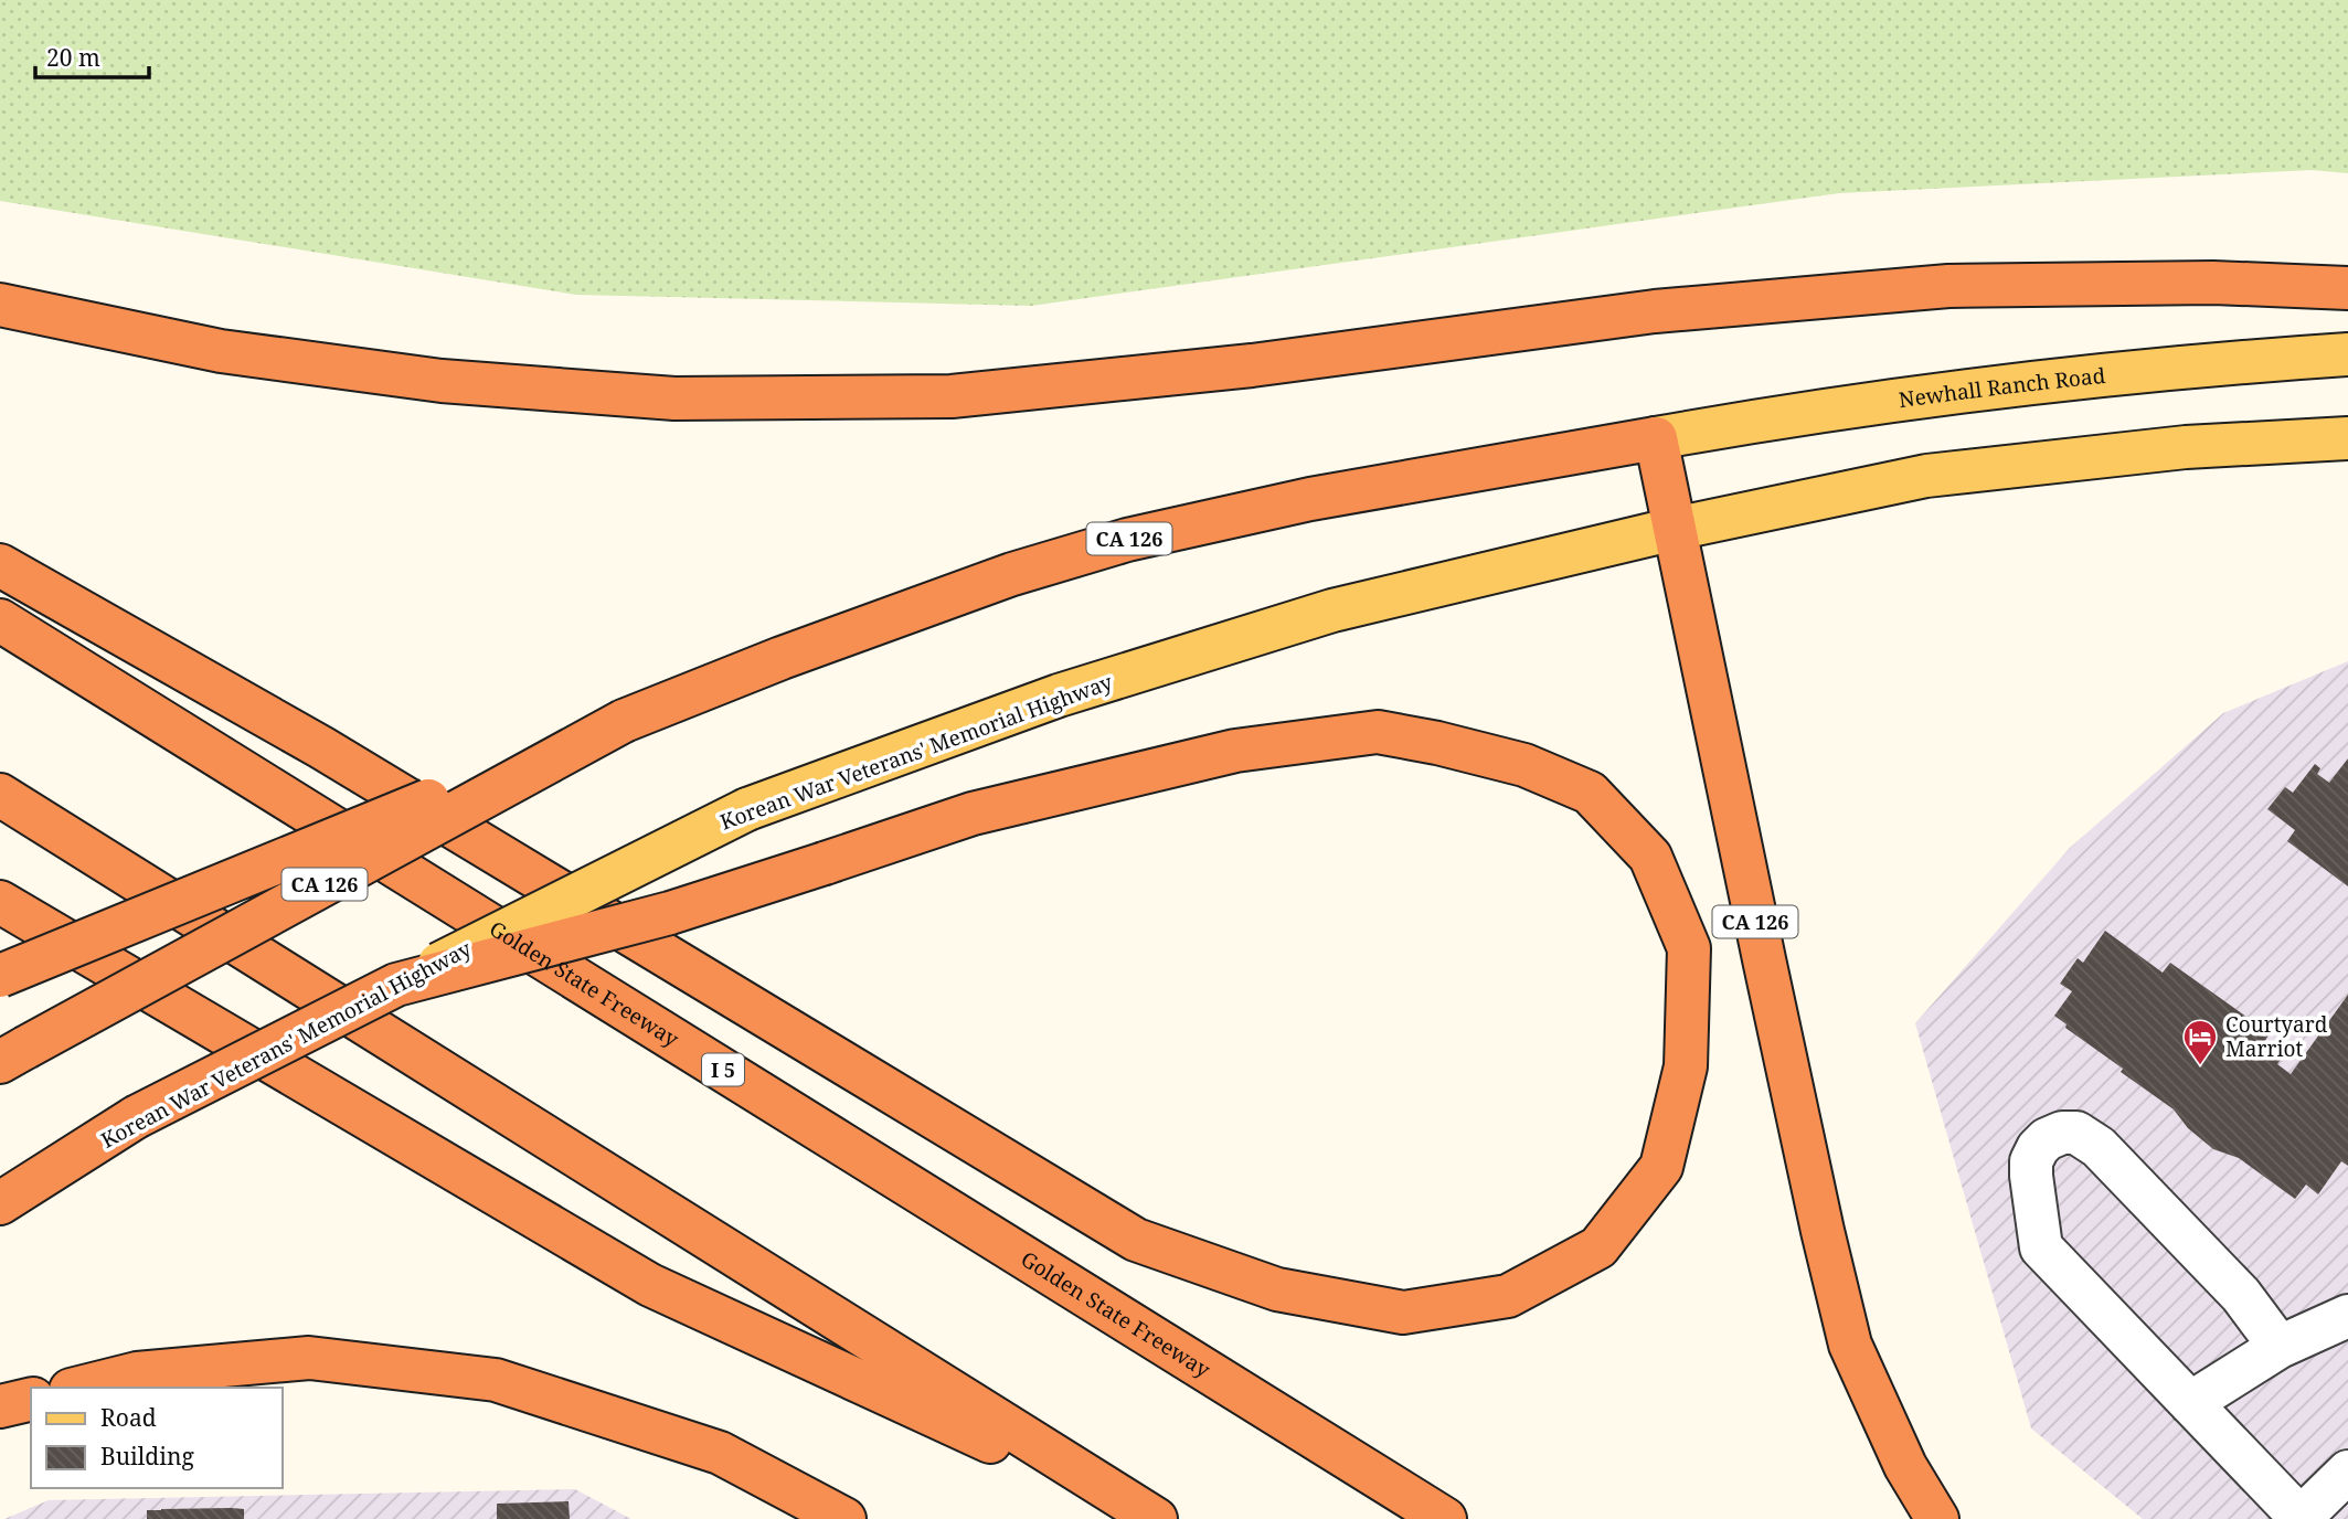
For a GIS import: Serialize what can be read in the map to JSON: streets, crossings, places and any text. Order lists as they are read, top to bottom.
{
  "streets": {
    "highway": [
      "CA 126",
      "Korean War Veterans' Memorial Highway",
      "Golden State Freeway",
      "I 5"
    ],
    "main road": ["Newhall Ranch Road"]
  },
  "crossings": [
    ["Newhall Ranch Road", "CA 126"],
    ["CA 126", "Korean War Veterans' Memorial Highway"]
  ],
  "places": {
    "hotel": ["Courtyard Marriot"]
  },
  "legend": ["Road", "Building"],
  "scale_bar": "20 m"
}
